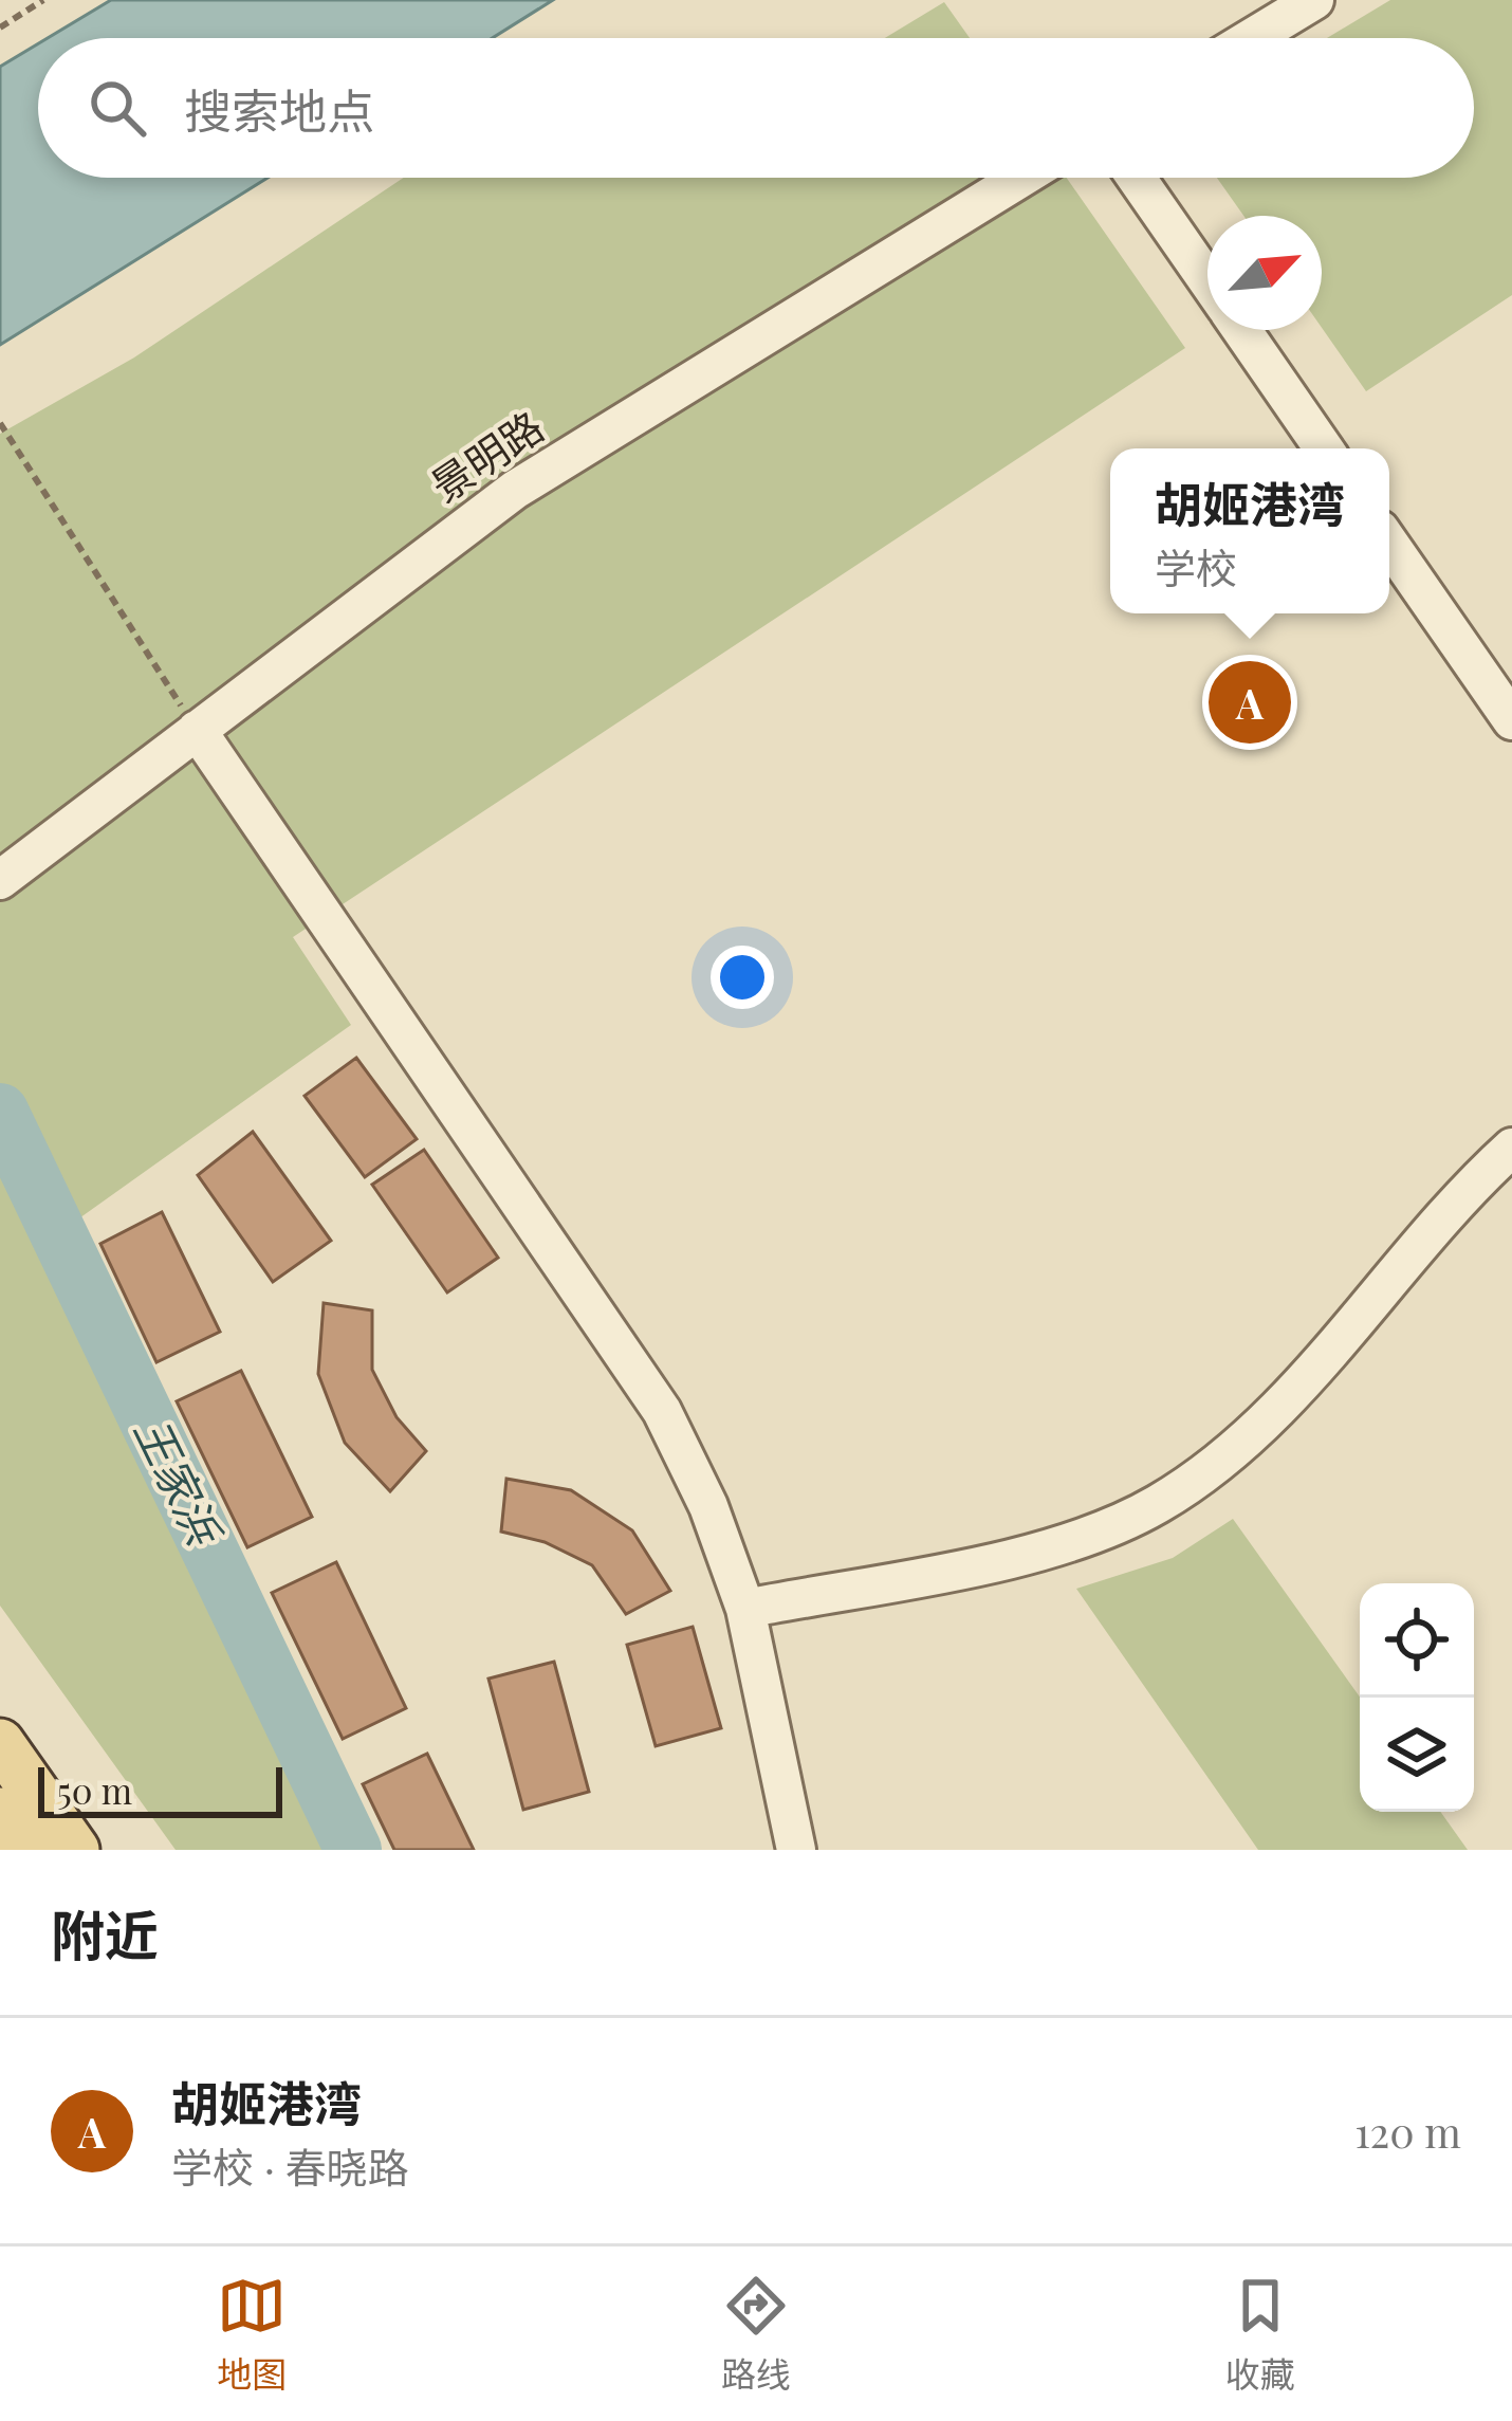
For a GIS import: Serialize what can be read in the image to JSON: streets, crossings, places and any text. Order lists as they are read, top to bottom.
{
  "streets": {
    "street": ["景明路"]
  },
  "water": ["王家浜"],
  "scale_bar": "50 m",
  "north": "top right",
  "page": {
    "search": "搜索地点",
    "popup": ["胡姬港湾", "学校"],
    "pins": "A",
    "scale": "50 m",
    "heading": "附近",
    "list": [
      {
        "mark": "A",
        "name": "胡姬港湾",
        "note": "学校 · 春晓路",
        "value": "120 m"
      }
    ],
    "nav": ["地图", "路线", "收藏"]
  }
}
